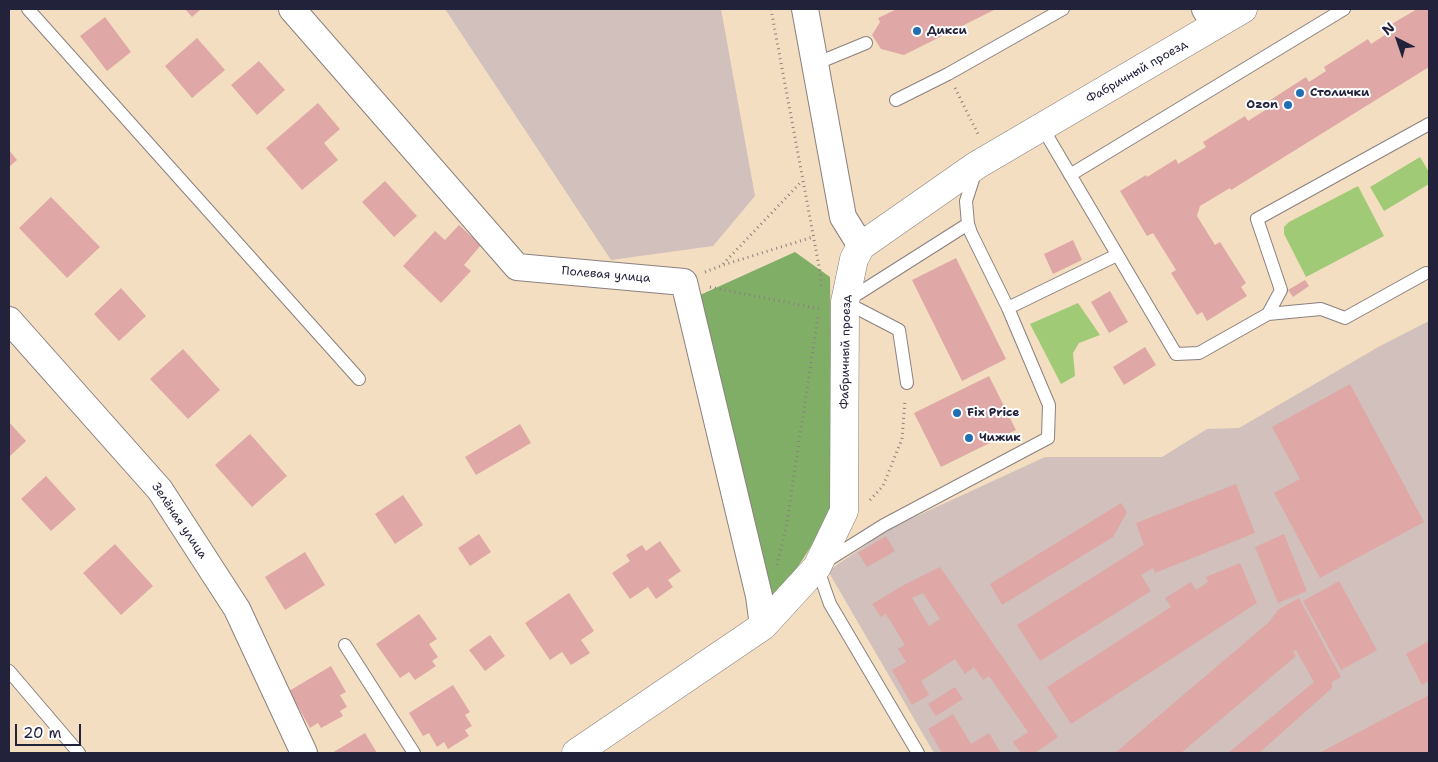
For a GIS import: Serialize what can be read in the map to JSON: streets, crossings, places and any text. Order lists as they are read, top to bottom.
{
  "streets": {
    "street": ["Фабричный проезд", "Полевая улица", "Зелёная улица"]
  },
  "places": [
    "Дикси",
    "Столички",
    "Ozon",
    "Fix Price",
    "Чижик"
  ],
  "scale_bar": "20 m",
  "north": "top left"
}
